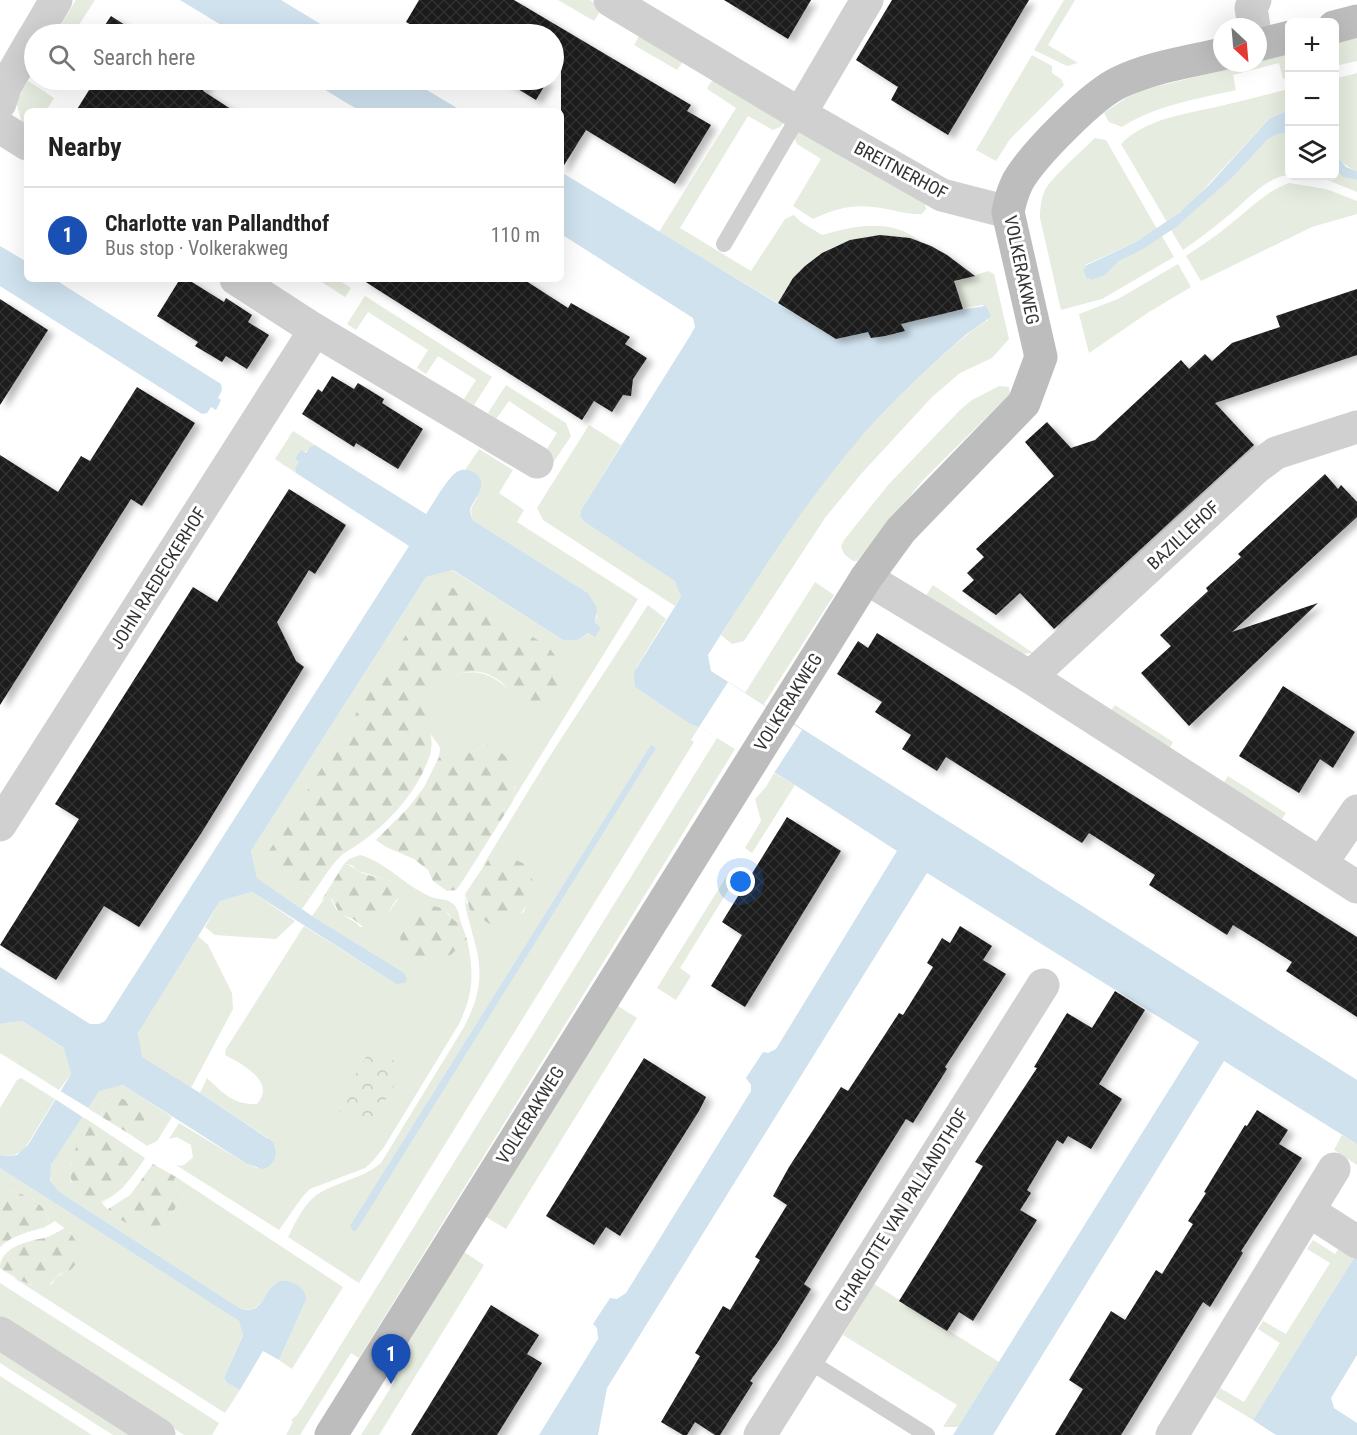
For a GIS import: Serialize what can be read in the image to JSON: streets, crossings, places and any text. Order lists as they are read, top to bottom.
{
  "streets": {
    "street": [
      "BREITNERHOF",
      "VOLKERAKWEG",
      "BAZILLEHOF",
      "JOHN RAEDECKERHOF",
      "CHARLOTTE VAN PALLANDTHOF"
    ]
  },
  "crossings": [
    ["BREITNERHOF", "VOLKERAKWEG"]
  ],
  "north": "bottom right",
  "page": {
    "map_buttons": ["+", "−"],
    "search": "Search here",
    "heading": "Nearby",
    "list": [
      {
        "mark": "1",
        "name": "Charlotte van Pallandthof",
        "note": "Bus stop · Volkerakweg",
        "value": "110 m"
      }
    ],
    "pins": "1"
  }
}
